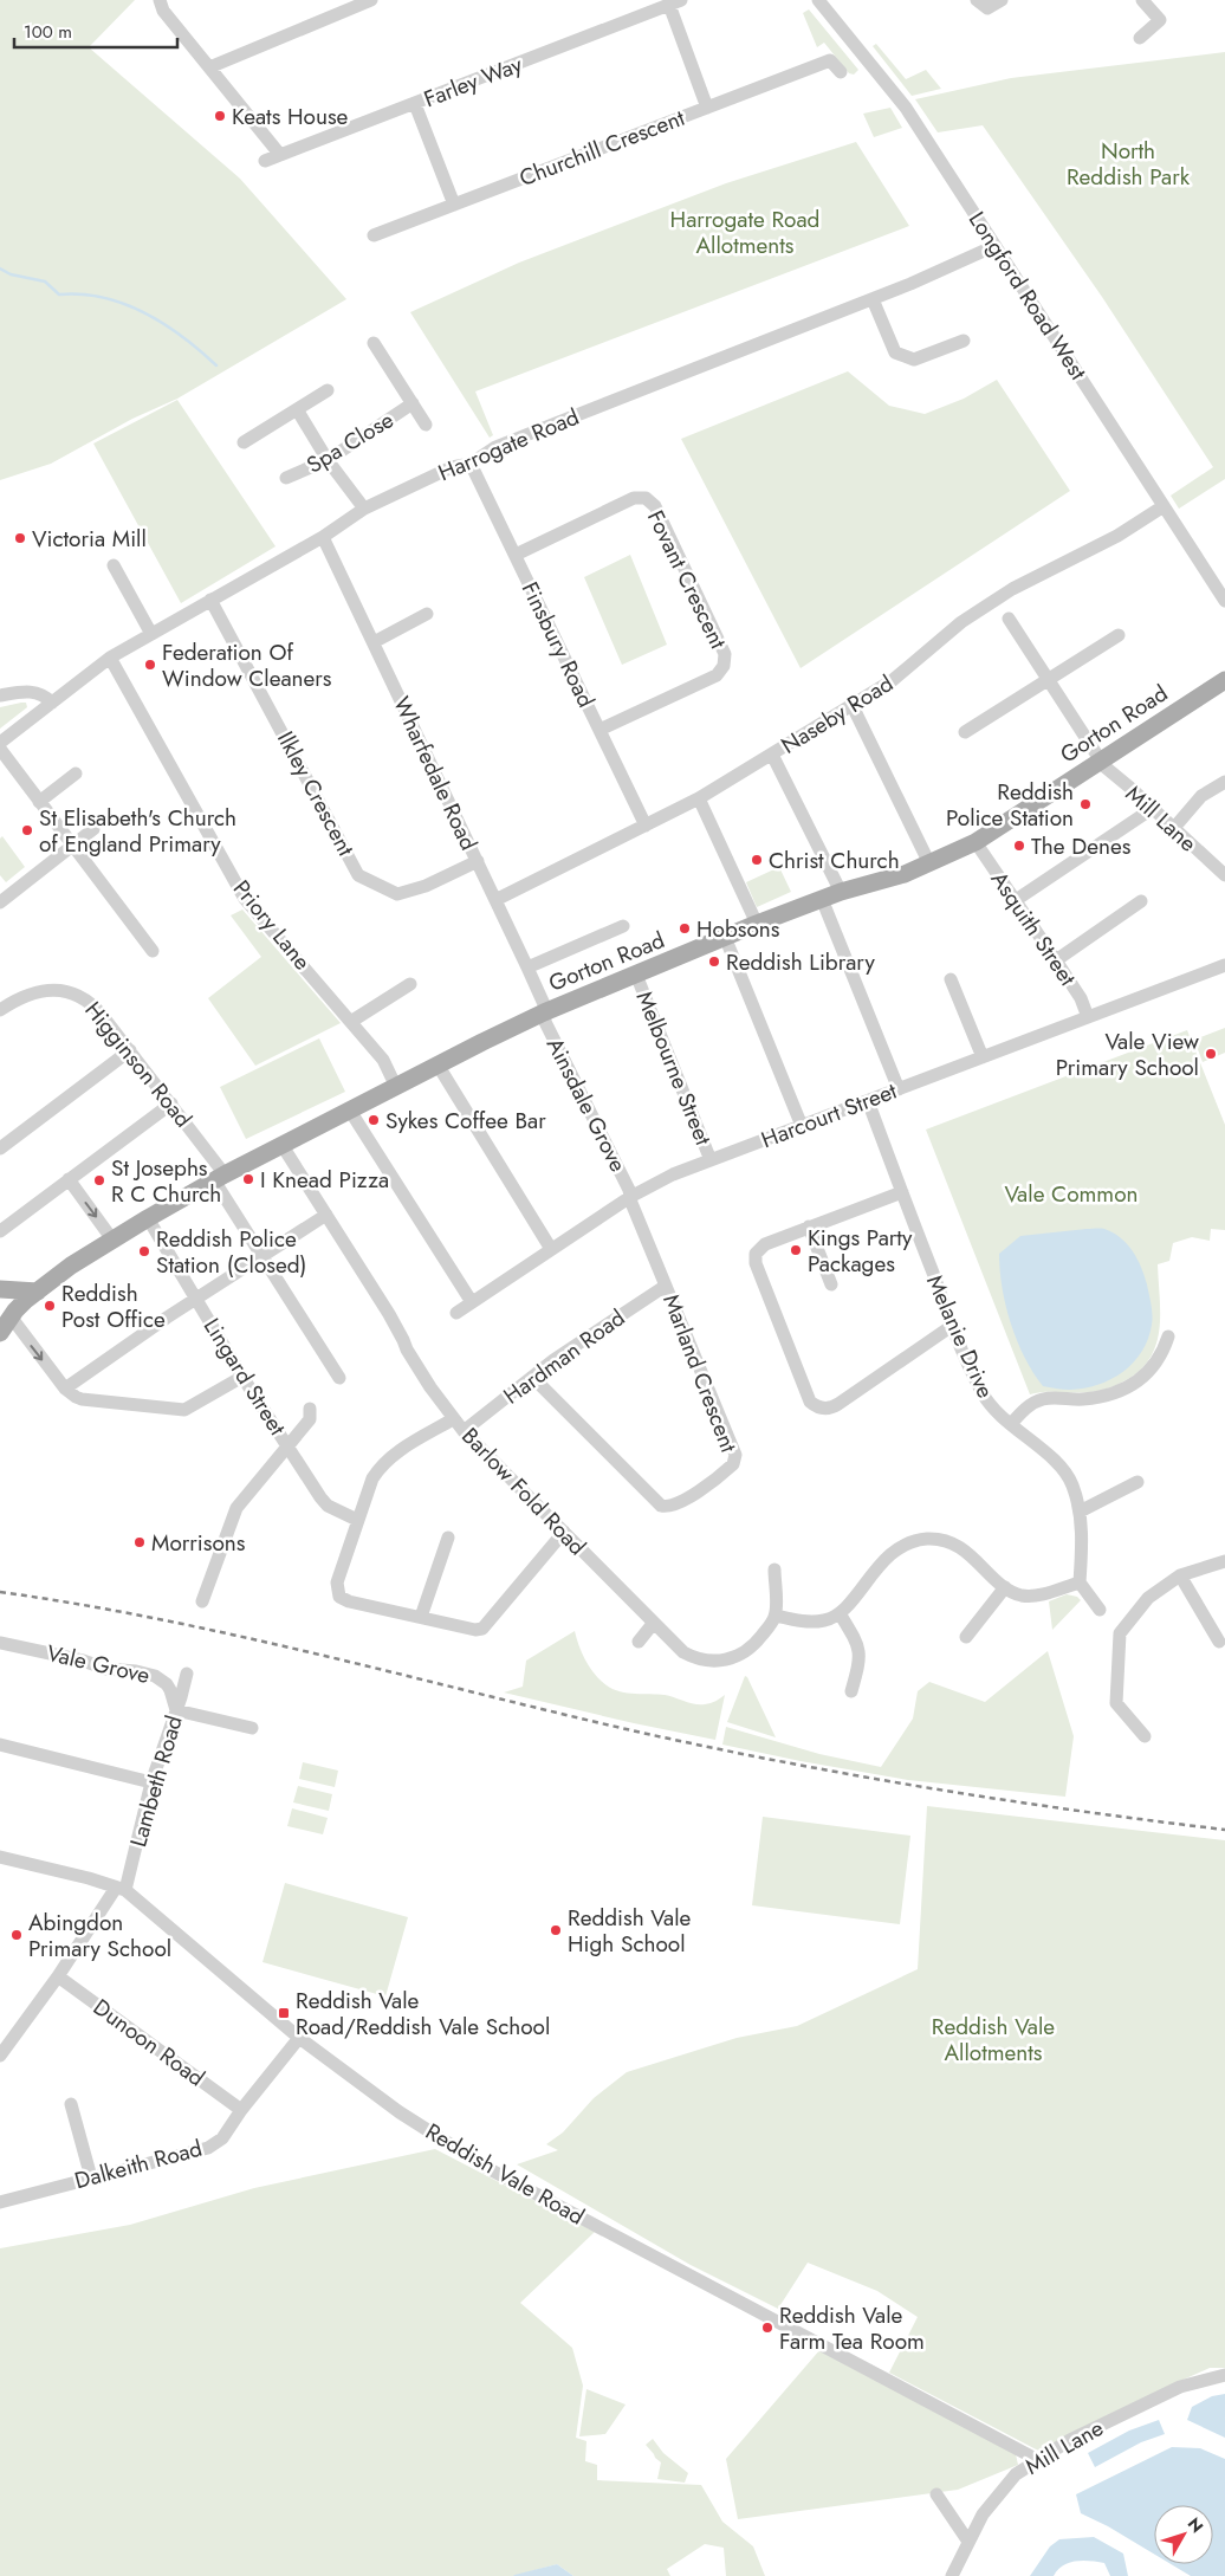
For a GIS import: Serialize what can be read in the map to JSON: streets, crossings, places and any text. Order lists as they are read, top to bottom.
{
  "streets": {
    "main road": ["Gorton Road"],
    "street": [
      "Farley Way",
      "Churchill Crescent",
      "Longford Road West",
      "Spa Close",
      "Harrogate Road",
      "Fovant Crescent",
      "Finsbury Road",
      "Naseby Road",
      "Wharfedale Road",
      "Ilkley Crescent",
      "Mill Lane",
      "Priory Lane",
      "Asquith Street",
      "Higginson Road",
      "Melbourne Street",
      "Ainsdale Grove",
      "Harcourt Street",
      "Melanie Drive",
      "Hardman Road",
      "Marland Crescent",
      "Lingard Street",
      "Barlow Fold Road",
      "Vale Grove",
      "Lambeth Road",
      "Dunoon Road",
      "Dalkeith Road",
      "Reddish Vale Road"
    ]
  },
  "crossings": [
    ["Longford Road West", "Harrogate Road"],
    ["Longford Road West", "Naseby Road"],
    ["Harrogate Road", "Finsbury Road"],
    ["Harrogate Road", "Wharfedale Road"],
    ["Harrogate Road", "Ilkley Crescent"],
    ["Harrogate Road", "Priory Lane"],
    ["Fovant Crescent", "Finsbury Road"],
    ["Finsbury Road", "Naseby Road"],
    ["Naseby Road", "Wharfedale Road"],
    ["Gorton Road", "Wharfedale Road"],
    ["Gorton Road", "Mill Lane"],
    ["Gorton Road", "Priory Lane"],
    ["Gorton Road", "Asquith Street"],
    ["Gorton Road", "Higginson Road"],
    ["Gorton Road", "Melbourne Street"],
    ["Gorton Road", "Ainsdale Grove"],
    ["Gorton Road", "Lingard Street"],
    ["Gorton Road", "Barlow Fold Road"],
    ["Wharfedale Road", "Ilkley Crescent"],
    ["Wharfedale Road", "Ainsdale Grove"],
    ["Mill Lane", "Reddish Vale Road"],
    ["Asquith Street", "Harcourt Street"],
    ["Melbourne Street", "Harcourt Street"],
    ["Ainsdale Grove", "Harcourt Street"],
    ["Ainsdale Grove", "Marland Crescent"],
    ["Harcourt Street", "Melanie Drive"],
    ["Harcourt Street", "Marland Crescent"],
    ["Hardman Road", "Marland Crescent"],
    ["Hardman Road", "Barlow Fold Road"],
    ["Vale Grove", "Lambeth Road"],
    ["Lambeth Road", "Reddish Vale Road"],
    ["Dunoon Road", "Dalkeith Road"],
    ["Dalkeith Road", "Reddish Vale Road"]
  ],
  "parks": [
    "North Reddish Park",
    "Harrogate Road Allotments",
    "Vale Common",
    "Reddish Vale Allotments"
  ],
  "places": {
    "other": [
      "Keats House",
      "Victoria Mill",
      "Federation Of Window Cleaners",
      "Reddish Police Station",
      "St Elisabeth's Church of England Primary",
      "The Denes",
      "Christ Church",
      "Hobsons",
      "Reddish Library",
      "Vale View Primary School",
      "Sykes Coffee Bar",
      "I Knead Pizza",
      "St Josephs R C Church",
      "Kings Party Packages",
      "Reddish Police Station (Closed)",
      "Reddish Post Office",
      "Morrisons",
      "Reddish Vale High School",
      "Abingdon Primary School",
      "Reddish Vale Farm Tea Room"
    ],
    "transit": ["Reddish Vale Road/Reddish Vale School"]
  },
  "scale_bar": "100 m",
  "north": "top right"
}
